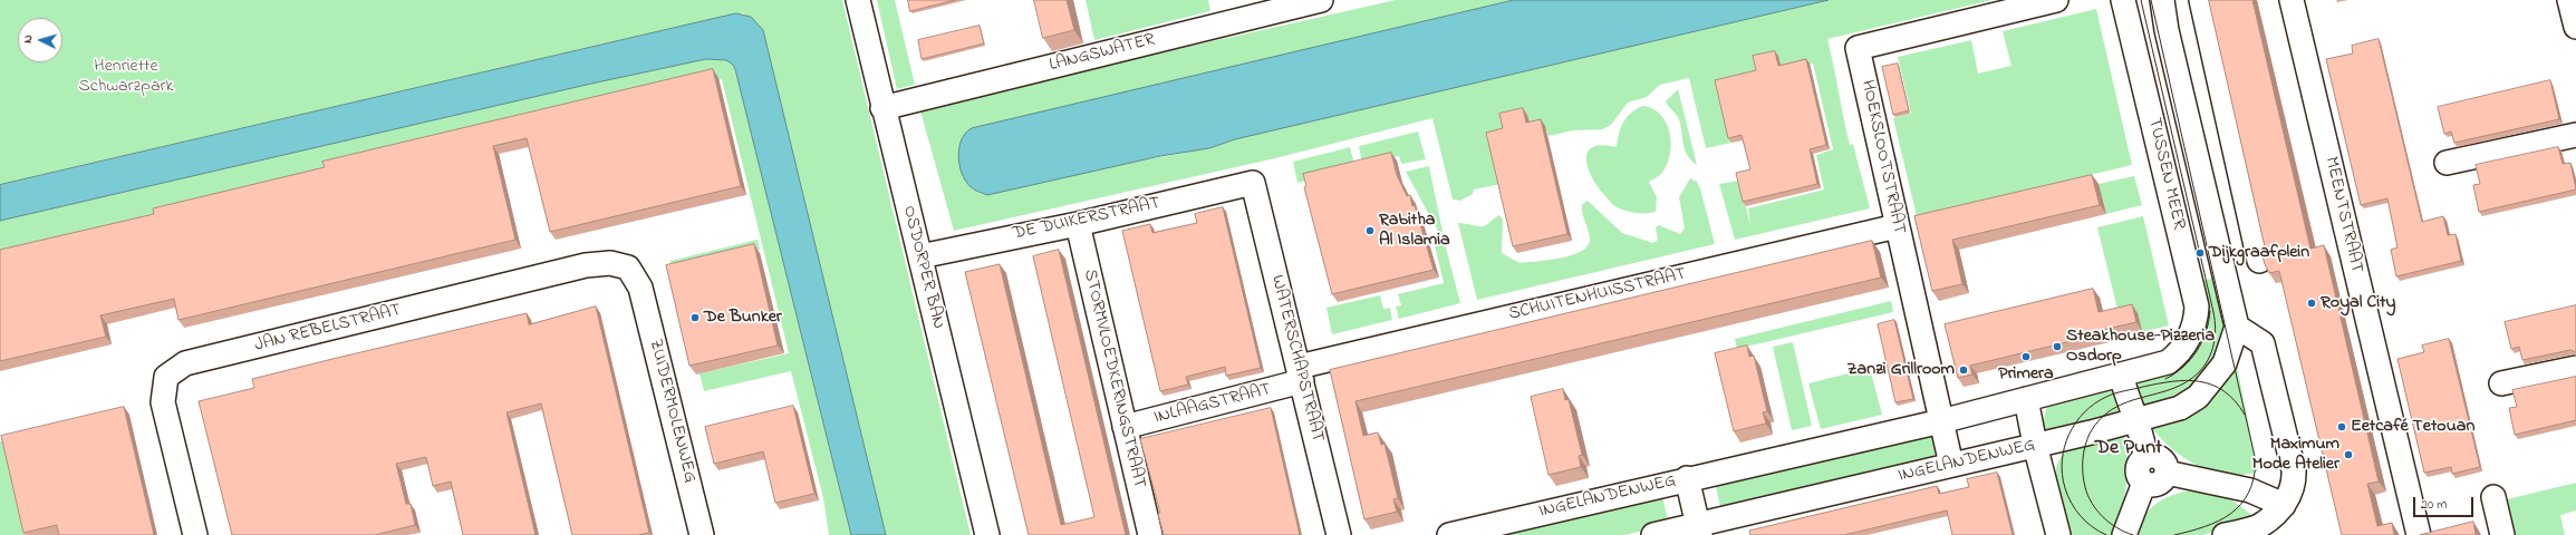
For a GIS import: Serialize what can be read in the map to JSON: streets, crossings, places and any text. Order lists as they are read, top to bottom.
{
  "streets": {
    "street": [
      "LANGSWATER",
      "HOEKSLOOTSTRAAT",
      "TUSSEN MEER",
      "MEENTSTRAAT",
      "DE DUIKERSTRAAT",
      "OSDORPER BAN",
      "SCHUITENHUISSTRAAT",
      "JAN REBELSTRAAT",
      "WATERSCHAPSTRAAT",
      "STORMVLOEDKERINGSTRAAT",
      "INLAAGSTRAAT",
      "ZUIDERMOLENWEG",
      "INGELANDENWEG"
    ]
  },
  "crossings": [
    ["LANGSWATER", "OSDORPER BAN"],
    ["HOEKSLOOTSTRAAT", "SCHUITENHUISSTRAAT"],
    ["HOEKSLOOTSTRAAT", "INGELANDENWEG"],
    ["TUSSEN MEER", "INGELANDENWEG"],
    ["DE DUIKERSTRAAT", "OSDORPER BAN"],
    ["DE DUIKERSTRAAT", "WATERSCHAPSTRAAT"],
    ["DE DUIKERSTRAAT", "STORMVLOEDKERINGSTRAAT"],
    ["SCHUITENHUISSTRAAT", "WATERSCHAPSTRAAT"],
    ["SCHUITENHUISSTRAAT", "INLAAGSTRAAT"],
    ["JAN REBELSTRAAT", "ZUIDERMOLENWEG"],
    ["WATERSCHAPSTRAAT", "INLAAGSTRAAT"],
    ["STORMVLOEDKERINGSTRAAT", "INLAAGSTRAAT"]
  ],
  "districts": ["De Punt"],
  "parks": ["Henriette Schwarzpark"],
  "places": [
    "Rabitha Al Islamia",
    "Dijkgraafplein",
    "Royal City",
    "De Bunker",
    "Steakhouse-Pizzeria Osdorp",
    "Primera",
    "Zanzi Grillroom",
    "Eetcafé Tetouan",
    "Maximum Mode Atelier"
  ],
  "scale_bar": "20 m",
  "north": "left"
}
